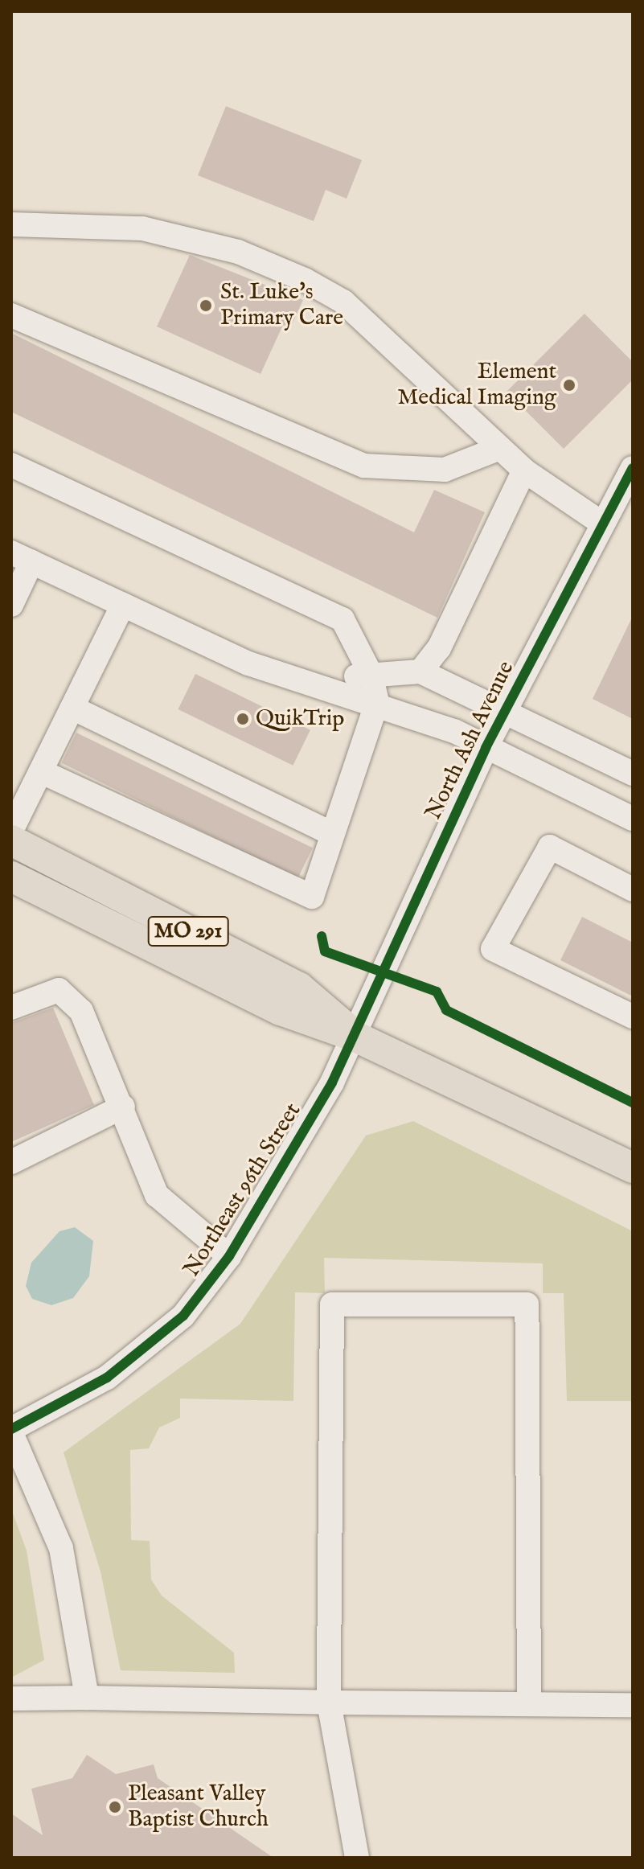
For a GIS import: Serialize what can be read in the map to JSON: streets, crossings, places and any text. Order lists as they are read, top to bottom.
{
  "streets": {
    "main road": ["MO 291"],
    "street": ["North Ash Avenue", "Northeast 96th Street"]
  },
  "crossings": [
    ["North Ash Avenue", "MO 291"],
    ["North Ash Avenue", "Northeast 96th Street"],
    ["MO 291", "Northeast 96th Street"]
  ],
  "places": [
    "St. Luke's Primary Care",
    "Element Medical Imaging",
    "QuikTrip",
    "Pleasant Valley Baptist Church"
  ]
}
